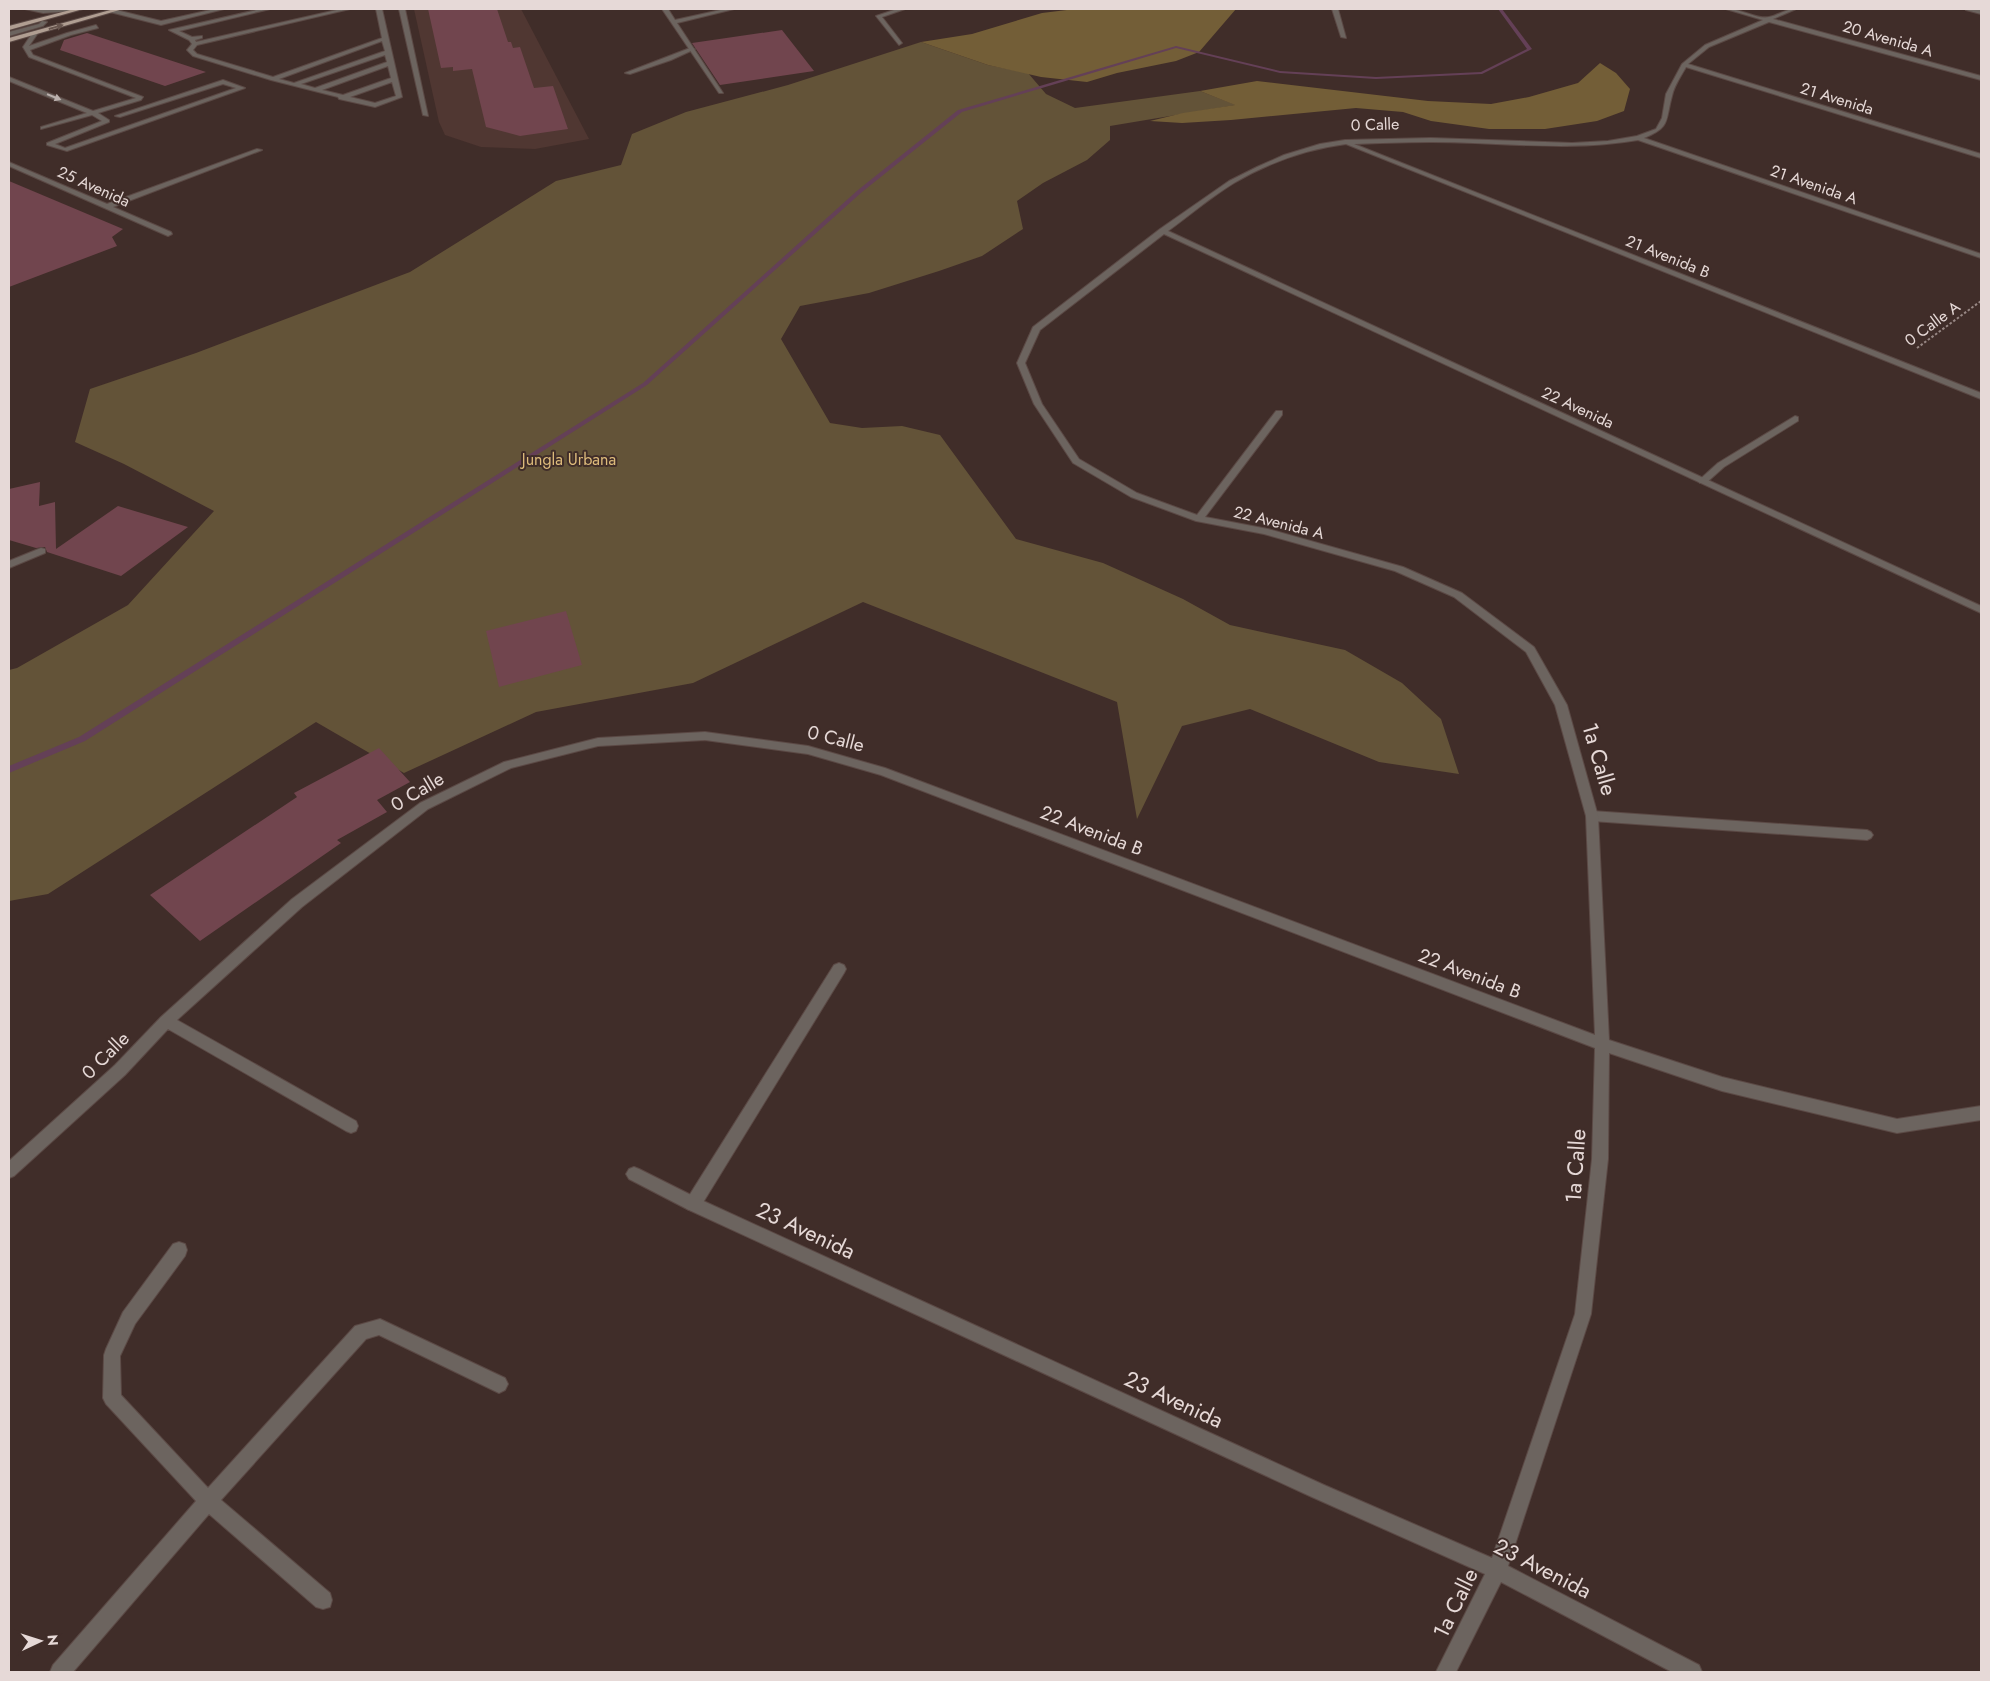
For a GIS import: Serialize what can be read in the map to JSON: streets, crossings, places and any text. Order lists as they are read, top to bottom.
{
  "streets": {
    "street": [
      "20 Avenida A",
      "21 Avenida",
      "0 Calle",
      "21 Avenida A",
      "25 Avenida",
      "21 Avenida B",
      "22 Avenida",
      "22 Avenida A",
      "1a Calle",
      "22 Avenida B",
      "23 Avenida"
    ],
    "path": ["0 Calle A"]
  },
  "crossings": [
    ["20 Avenida A", "0 Calle"],
    ["21 Avenida", "0 Calle"],
    ["0 Calle", "21 Avenida A"],
    ["0 Calle", "21 Avenida B"],
    ["0 Calle", "22 Avenida"],
    ["0 Calle", "22 Avenida A"],
    ["0 Calle", "22 Avenida B"],
    ["21 Avenida B", "0 Calle A"],
    ["22 Avenida A", "1a Calle"],
    ["1a Calle", "22 Avenida B"],
    ["1a Calle", "23 Avenida"]
  ],
  "parks": ["Jungla Urbana"],
  "north": "right"
}
